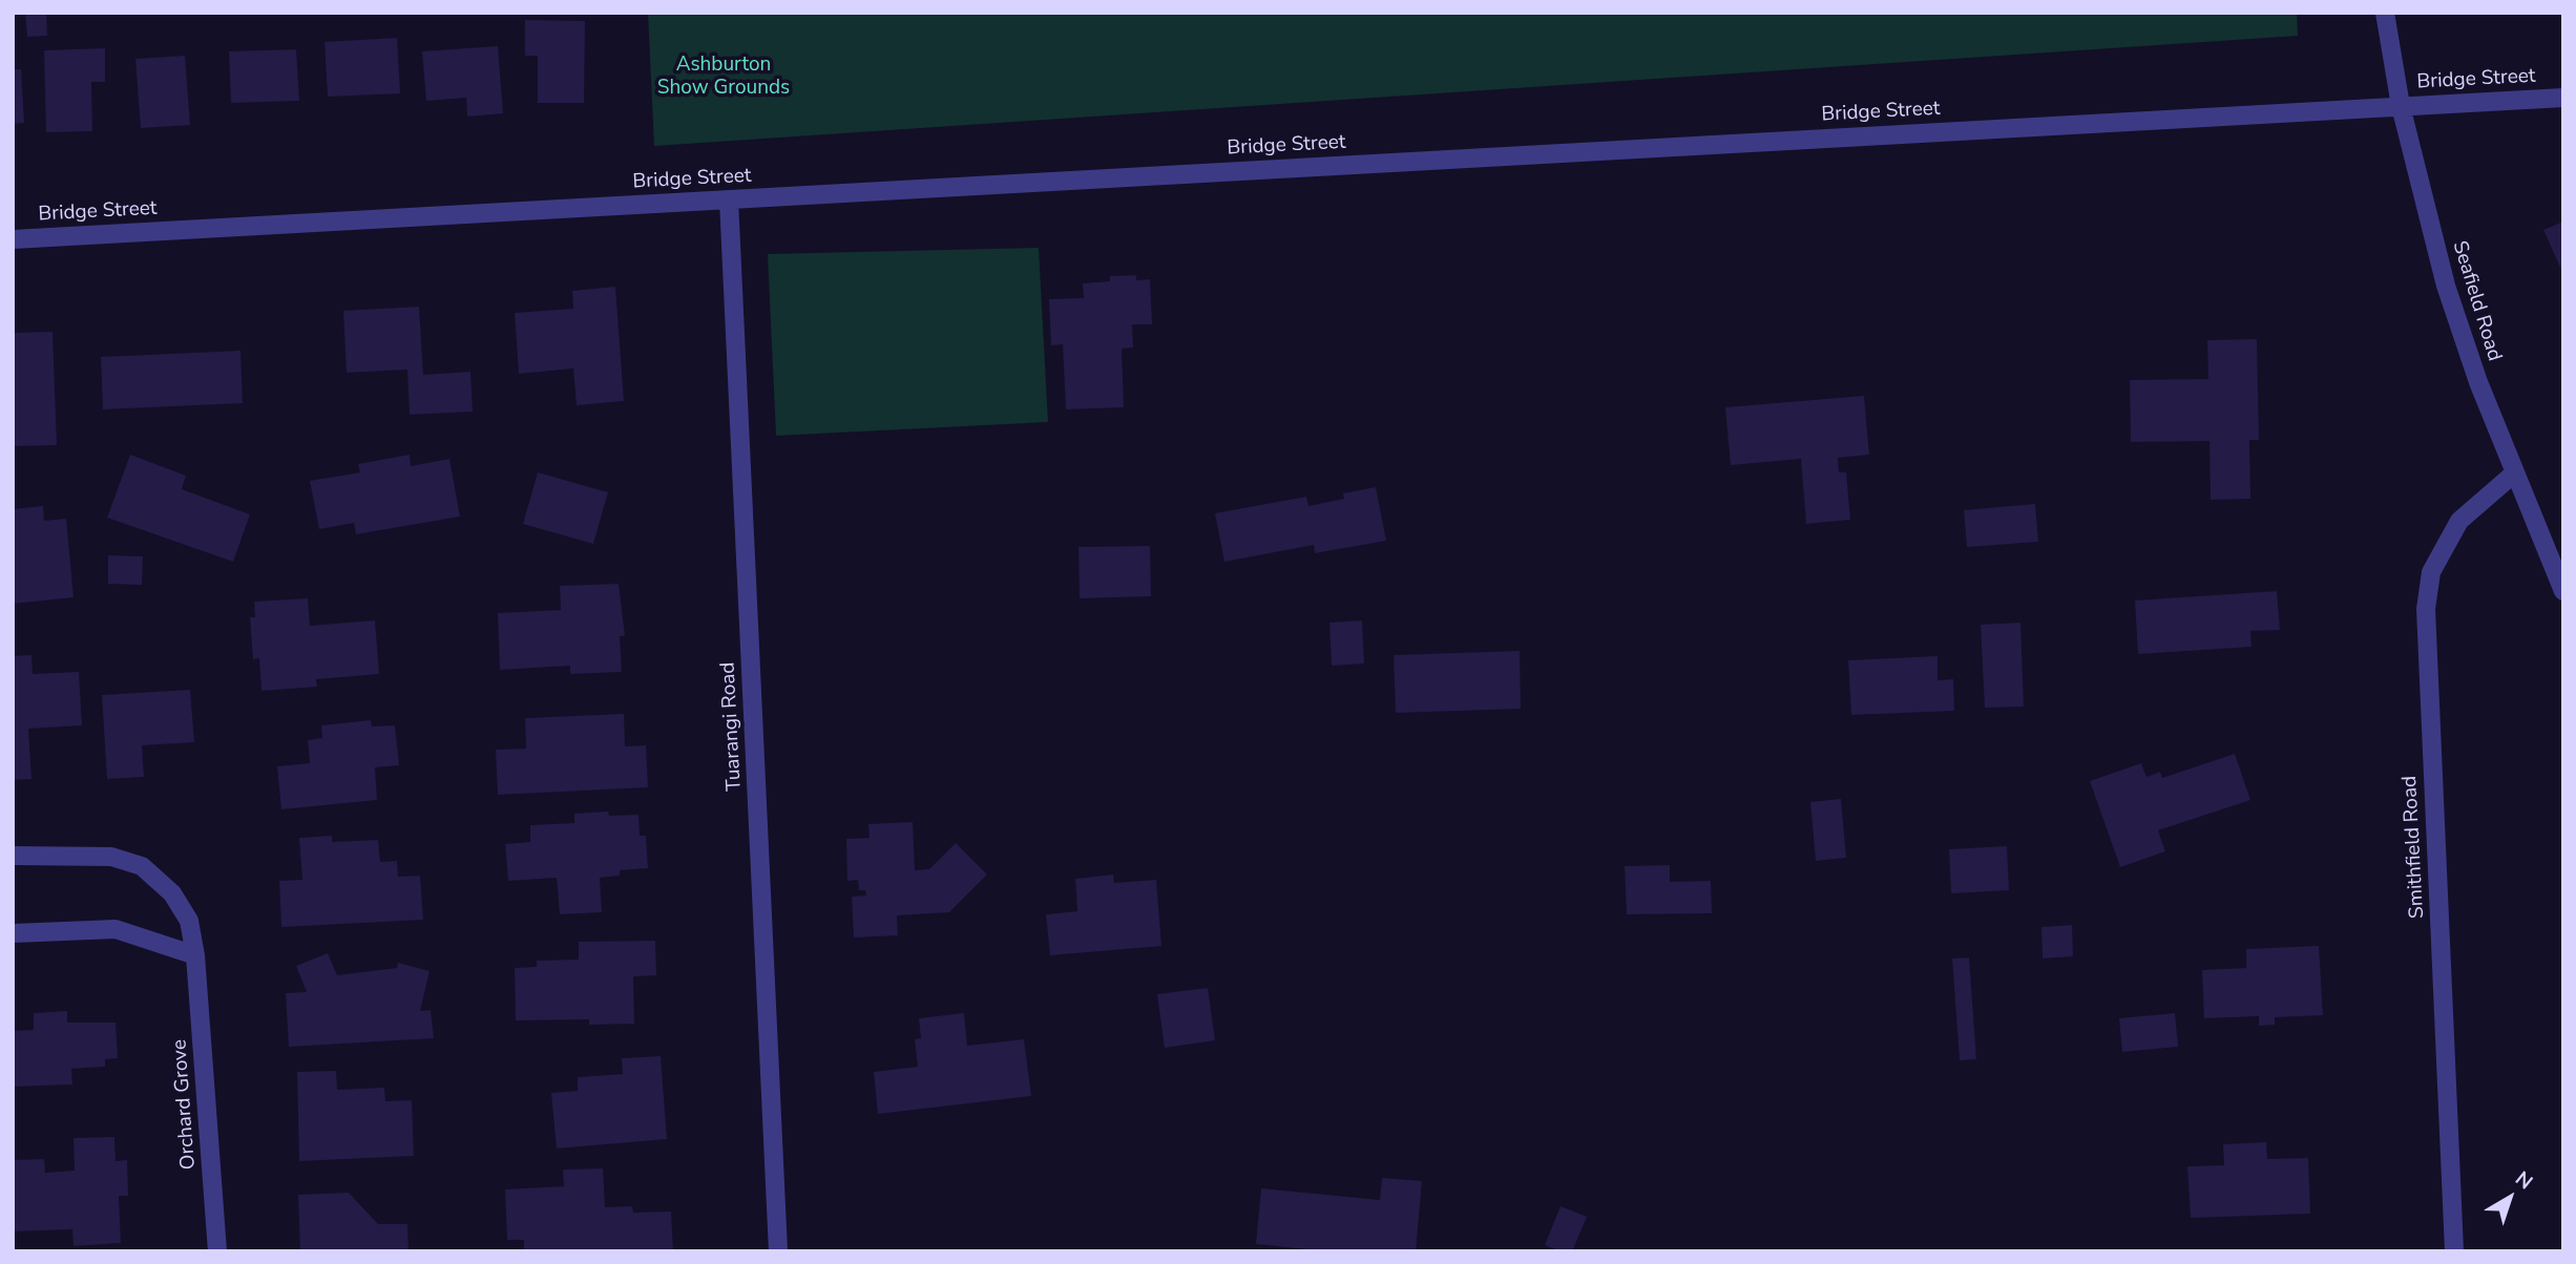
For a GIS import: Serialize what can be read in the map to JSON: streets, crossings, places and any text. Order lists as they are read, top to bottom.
{
  "streets": {
    "street": [
      "Bridge Street",
      "Seafield Road",
      "Tuarangi Road",
      "Smithfield Road",
      "Orchard Grove"
    ]
  },
  "crossings": [
    ["Bridge Street", "Seafield Road"],
    ["Bridge Street", "Tuarangi Road"],
    ["Seafield Road", "Smithfield Road"]
  ],
  "parks": ["Ashburton Show Grounds"],
  "north": "top right"
}
